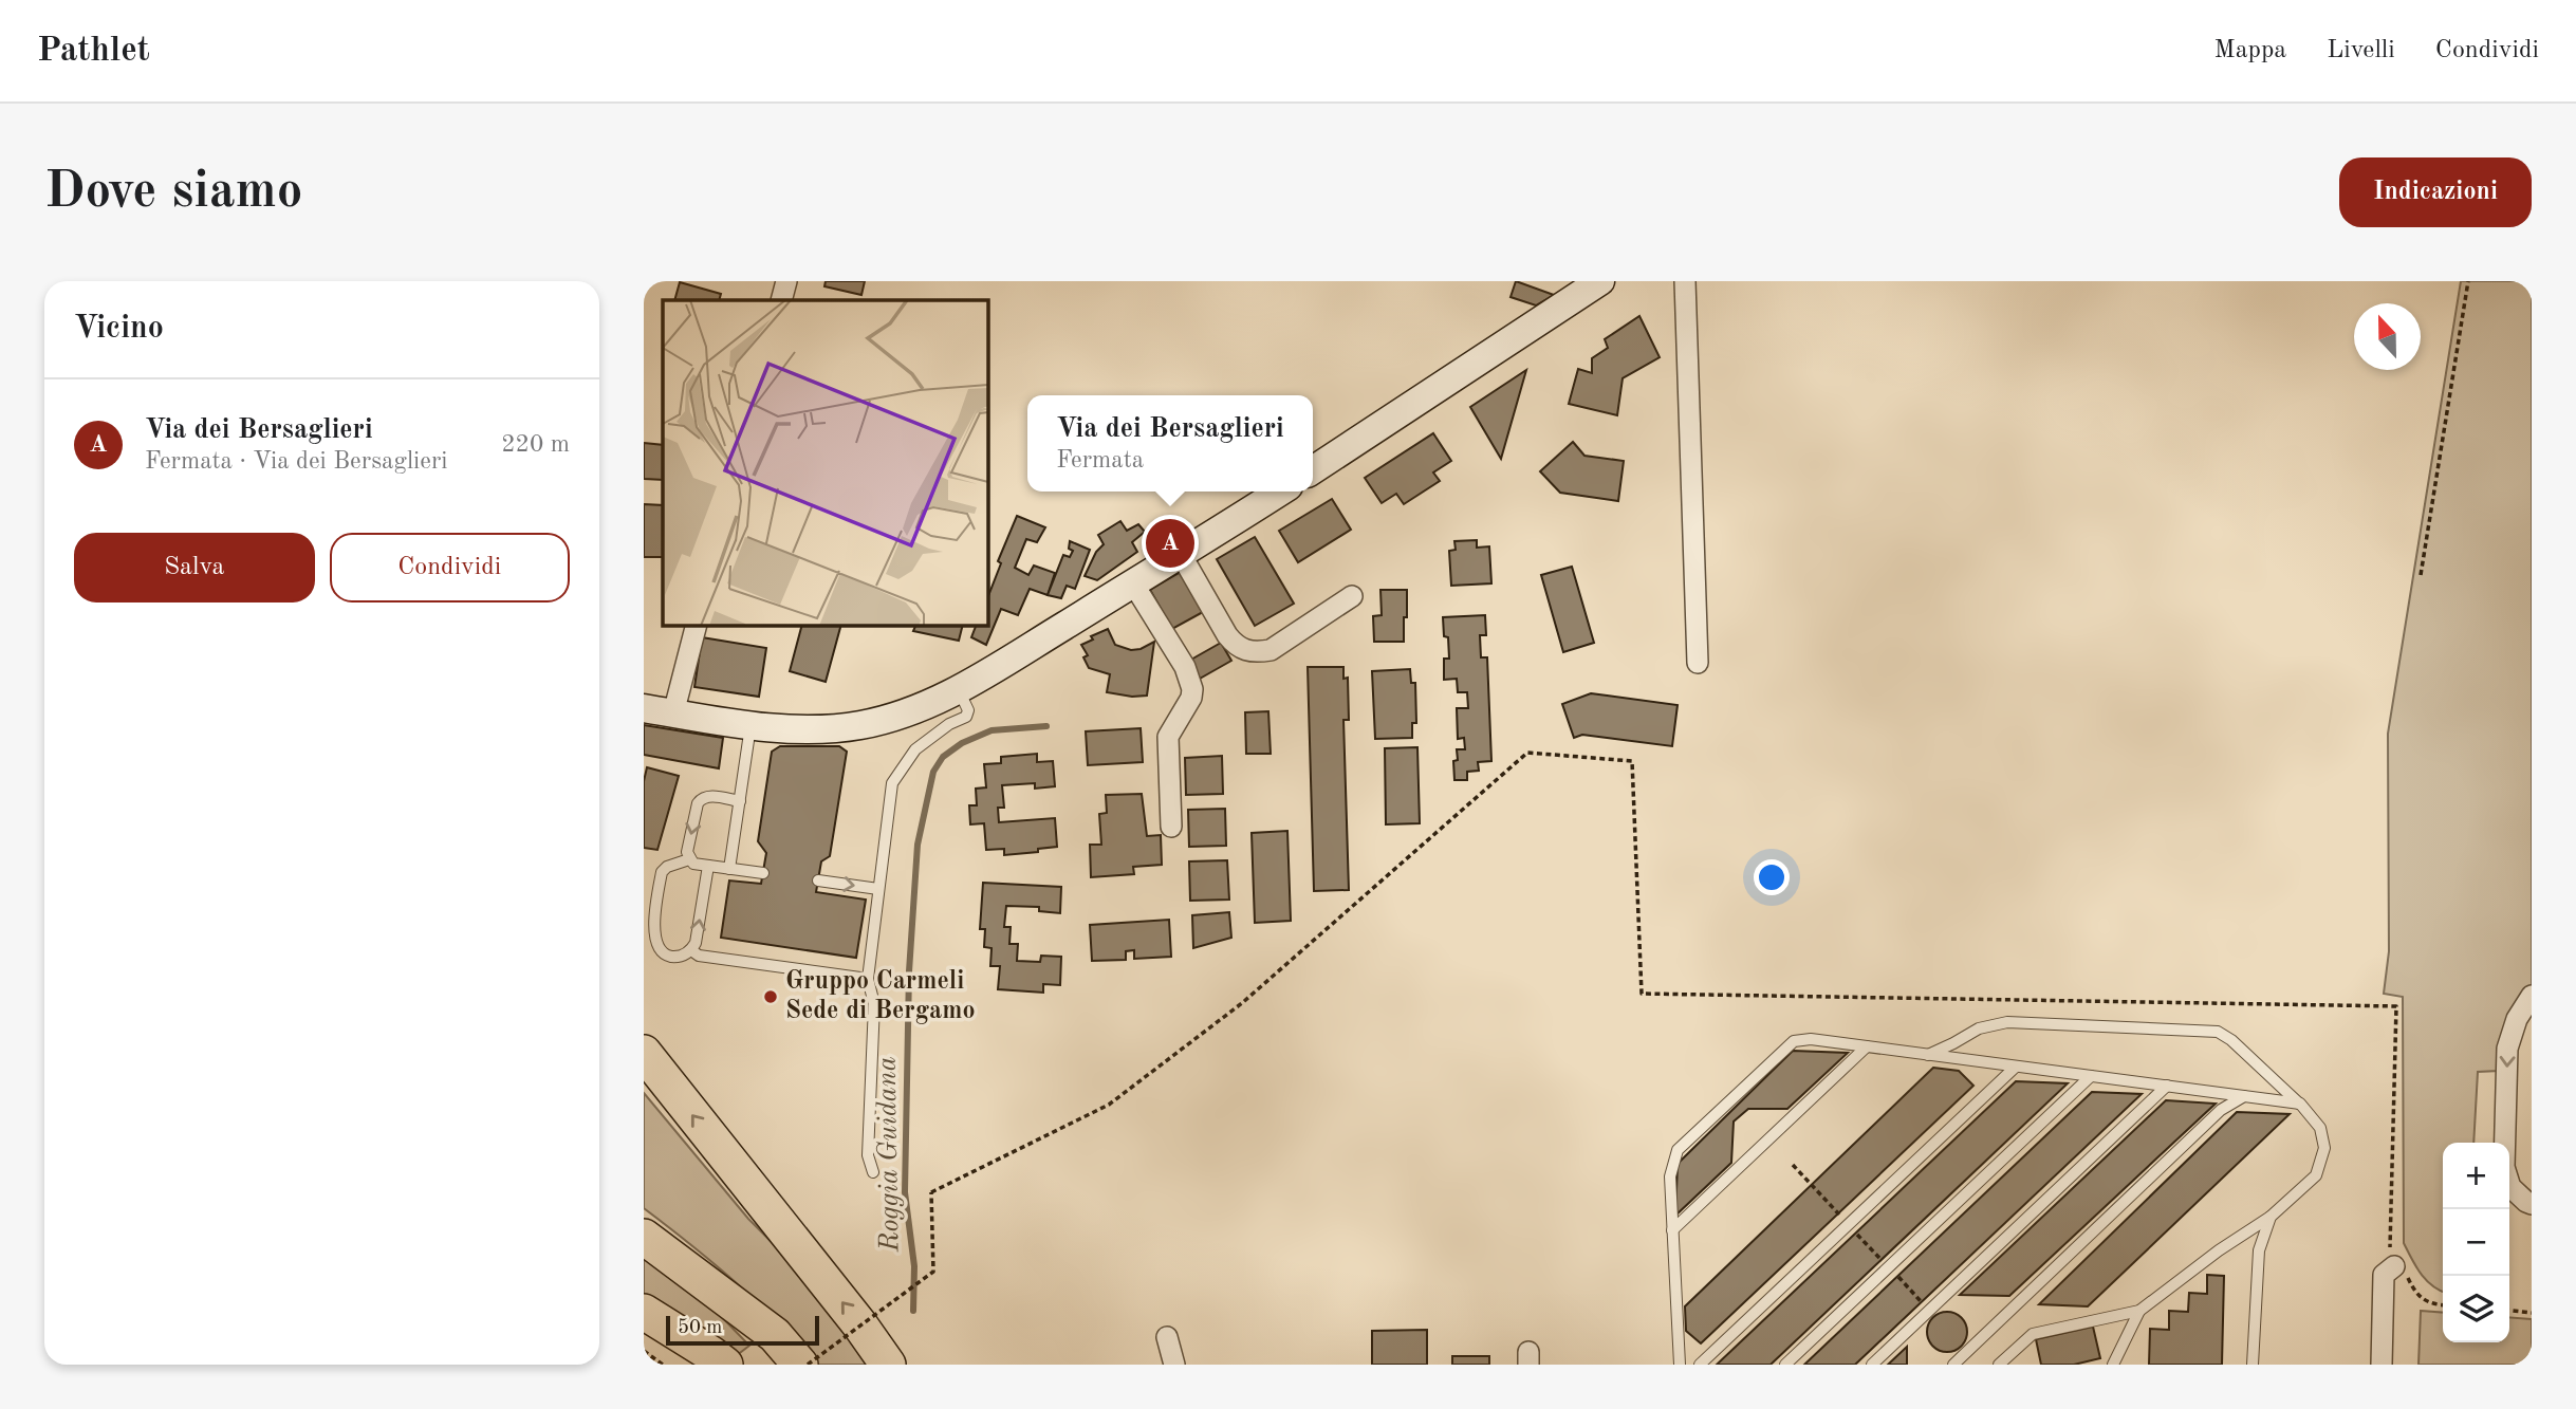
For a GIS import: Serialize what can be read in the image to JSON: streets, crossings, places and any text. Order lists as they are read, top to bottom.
{
  "water": ["Roggia Guidana"],
  "places": ["Gruppo Carmeli Sede di Bergamo"],
  "scale_bar": "50 m",
  "north": "top",
  "page": {
    "header": "Pathlet",
    "nav": ["Mappa", "Livelli", "Condividi"],
    "buttons": [
      "Indicazioni",
      ["Salva", "Condividi"]
    ],
    "title": "Dove siamo",
    "heading": "Vicino",
    "list": [
      {
        "mark": "A",
        "name": "Via dei Bersaglieri",
        "note": "Fermata · Via dei Bersaglieri",
        "value": "220 m"
      }
    ],
    "popup": ["Via dei Bersaglieri", "Fermata"],
    "pins": "A",
    "map_buttons": ["+", "−"],
    "scale": "50 m"
  }
}
